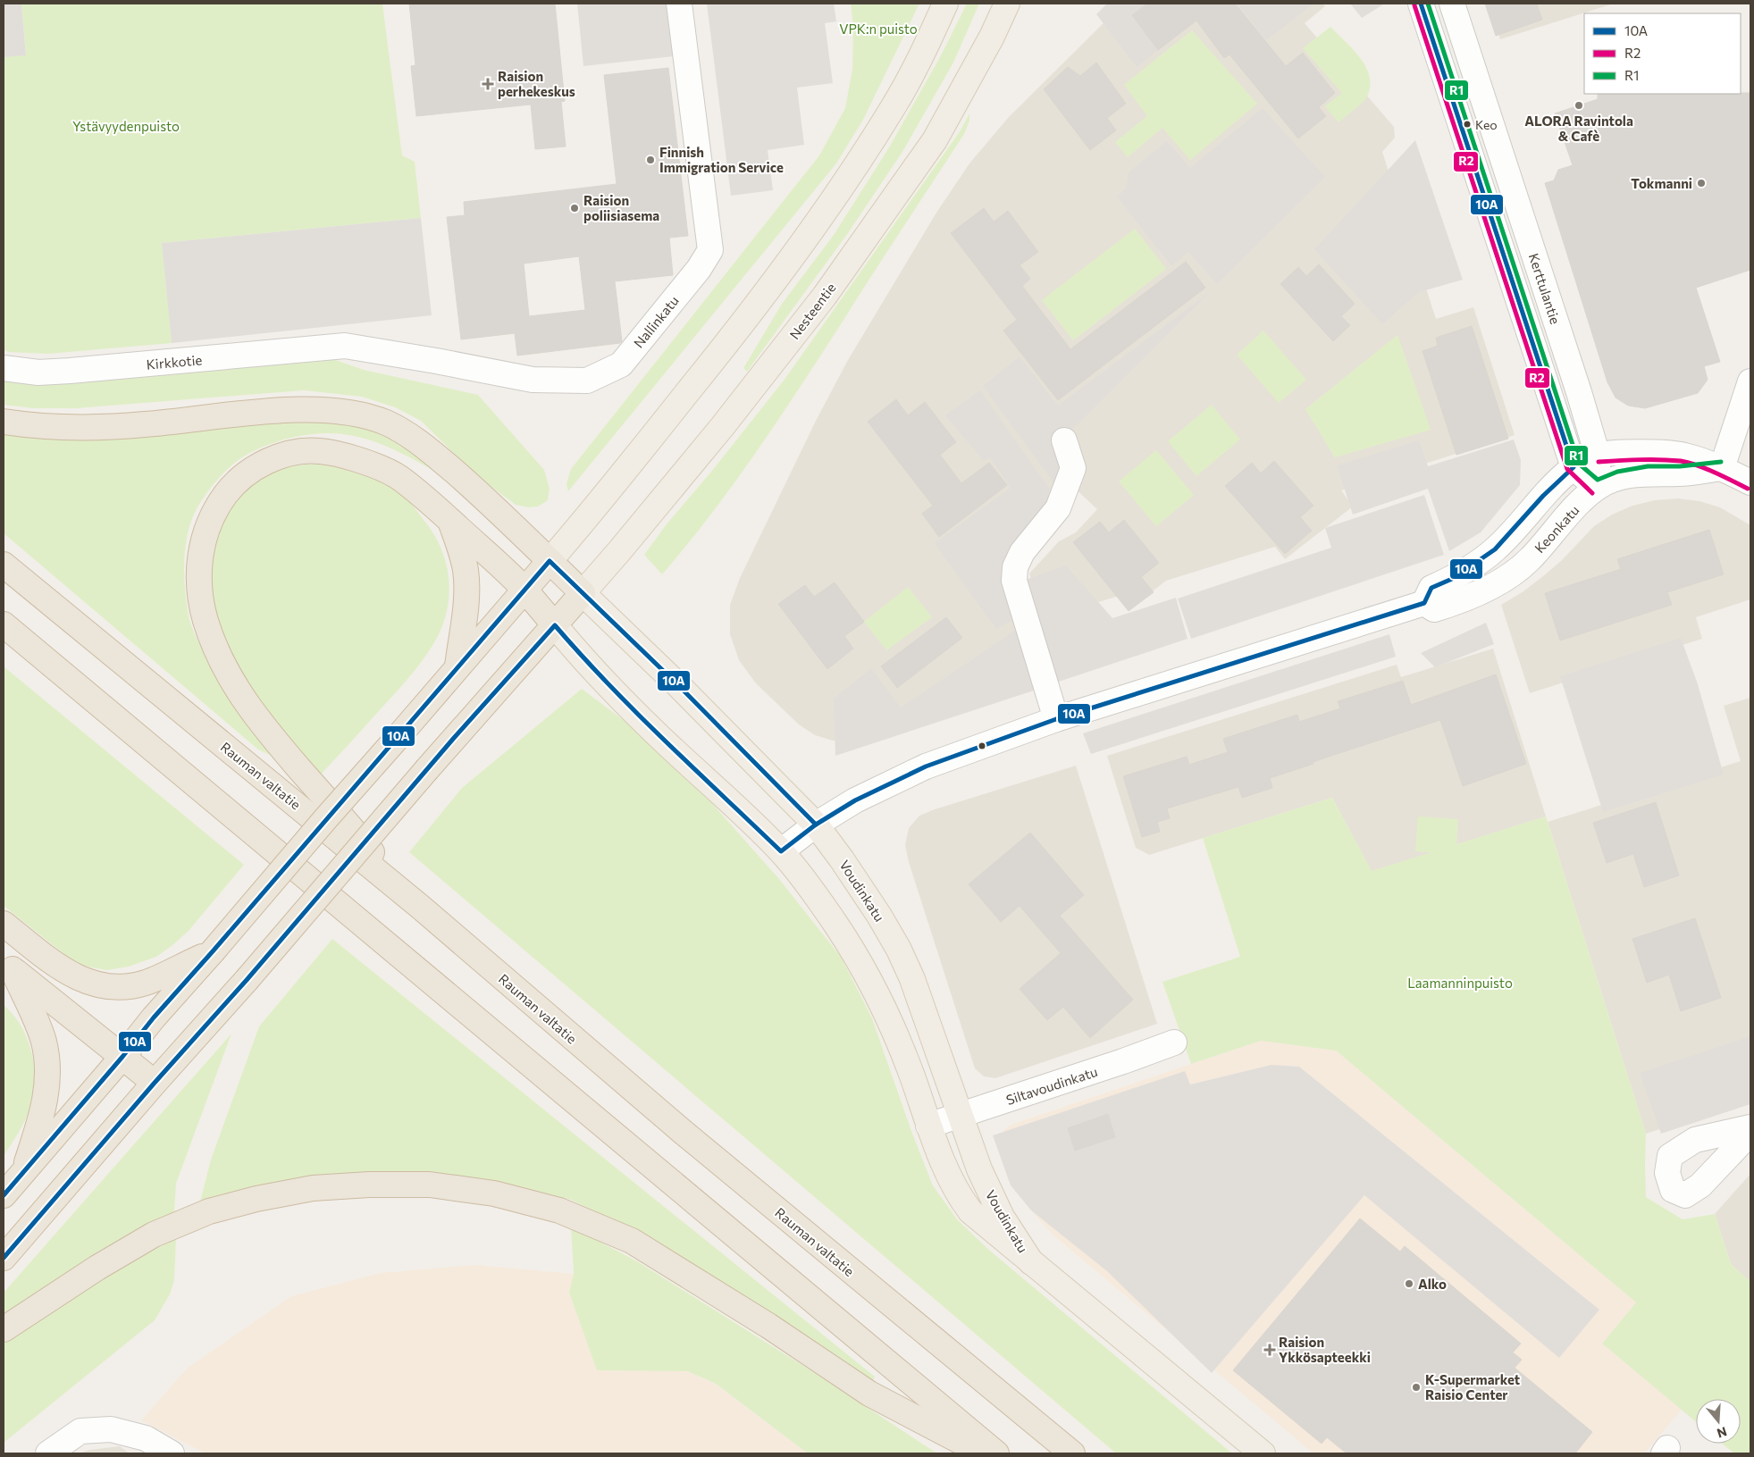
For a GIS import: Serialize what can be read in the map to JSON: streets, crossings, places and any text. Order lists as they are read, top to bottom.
{
  "streets": {
    "highway": ["Rauman valtatie"],
    "main road": ["Nesteentie", "Voudinkatu"],
    "street": [
      "Kerttulantie",
      "Nallinkatu",
      "Kirkkotie",
      "Keonkatu",
      "Siltavoudinkatu"
    ]
  },
  "crossings": [
    ["Nesteentie", "Voudinkatu"],
    ["Nallinkatu", "Kirkkotie"],
    ["Keonkatu", "Voudinkatu"],
    ["Voudinkatu", "Siltavoudinkatu"]
  ],
  "parks": ["VPK:n puisto", "Ystävyydenpuisto", "Laamanninpuisto"],
  "places": {
    "health": ["Raision perhekeskus", "Raision Ykkösapteekki"],
    "other": [
      "ALORA Ravintola & Cafè",
      "Keo",
      "Finnish Immigration Service",
      "Tokmanni",
      "Raision poliisiasema",
      "Alko",
      "K-Supermarket Raisio Center"
    ]
  },
  "lines": ["transit line 10A", "transit line R1", "transit line R2"],
  "legend": ["10A", "R2", "R1"],
  "north": "bottom"
}
